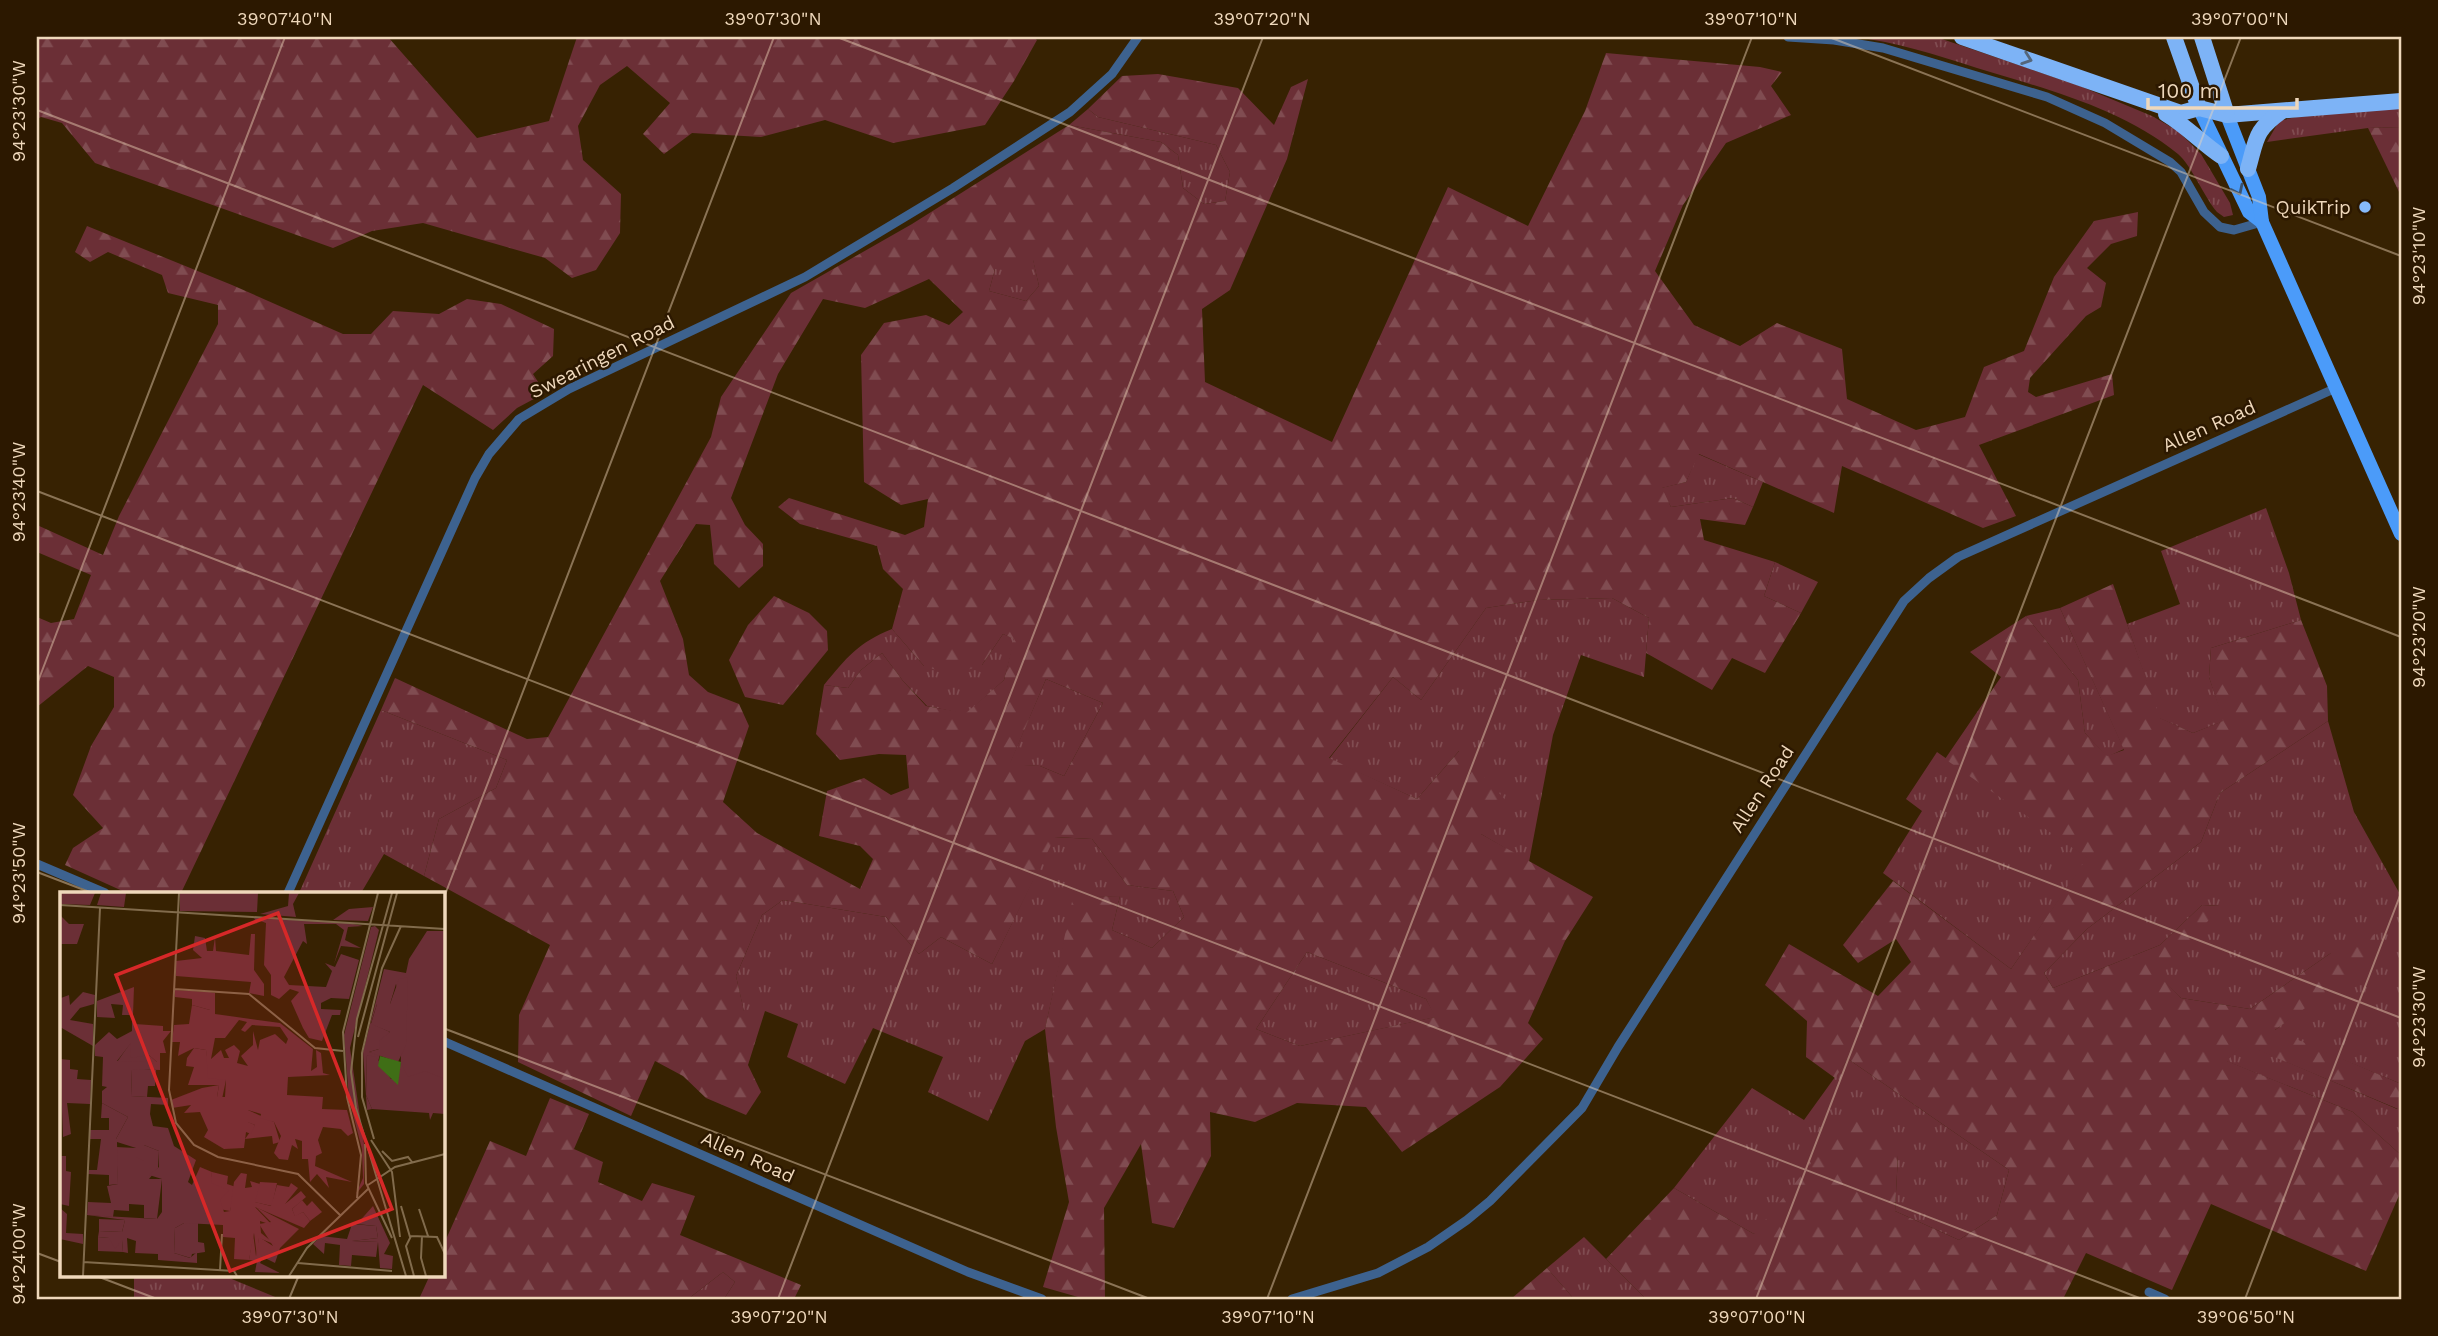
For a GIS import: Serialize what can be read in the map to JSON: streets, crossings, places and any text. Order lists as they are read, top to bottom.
{
  "streets": {
    "street": ["Swearingen Road", "Allen Road"]
  },
  "places": ["QuikTrip"],
  "scale_bar": "100 m",
  "coordinates": [
    "39°07'40\"N",
    "39°07'30\"N",
    "39°07'20\"N",
    "39°07'10\"N",
    "39°07'00\"N",
    "94°23'30\"W",
    "94°23'10\"W",
    "94°23'40\"W",
    "94°23'20\"W",
    "94°23'50\"W",
    "94°24'00\"W",
    "39°06'50\"N"
  ]
}
